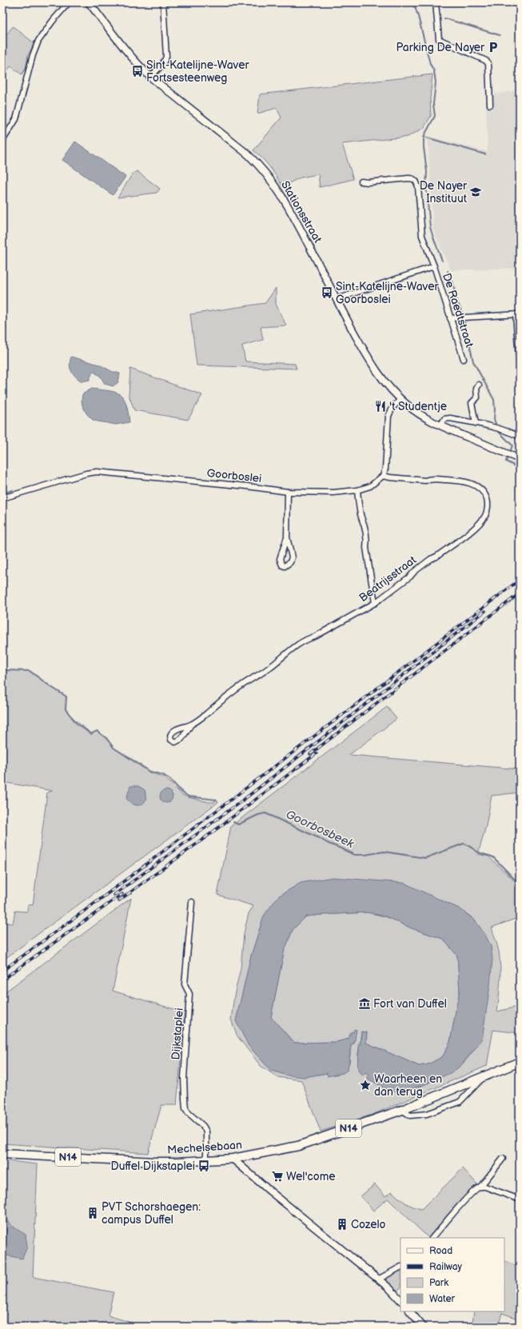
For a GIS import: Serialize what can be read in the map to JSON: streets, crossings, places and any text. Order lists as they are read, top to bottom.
{
  "streets": {
    "main road": ["N14", "Mechelsebaan"],
    "street": [
      "Stationsstraat",
      "De Raedtstraat",
      "Goorboslei",
      "Beatrijsstraat",
      "Dijkstaplei"
    ]
  },
  "crossings": [
    ["Goorboslei", "Beatrijsstraat"],
    ["Dijkstaplei", "Mechelsebaan"]
  ],
  "water": ["Goorbosbeek"],
  "places": {
    "parking": ["Parking De Nayer"],
    "bus stop": ["Sint-Katelijne-Waver Fortsesteenweg", "Sint-Katelijne-Waver Goorboslei", "Duffel Dijkstaplei"],
    "school or university": ["De Nayer Instituut"],
    "restaurant": ["'t Studentje"],
    "museum": ["Fort van Duffel"],
    "place": ["Waarheen en dan terug"],
    "supermarket": ["Wel'come"],
    "building": ["PVT Schorshaegen: campus Duffel", "Cozelo"]
  },
  "legend": [
    "Road",
    "Railway",
    "Park",
    "Water"
  ]
}
